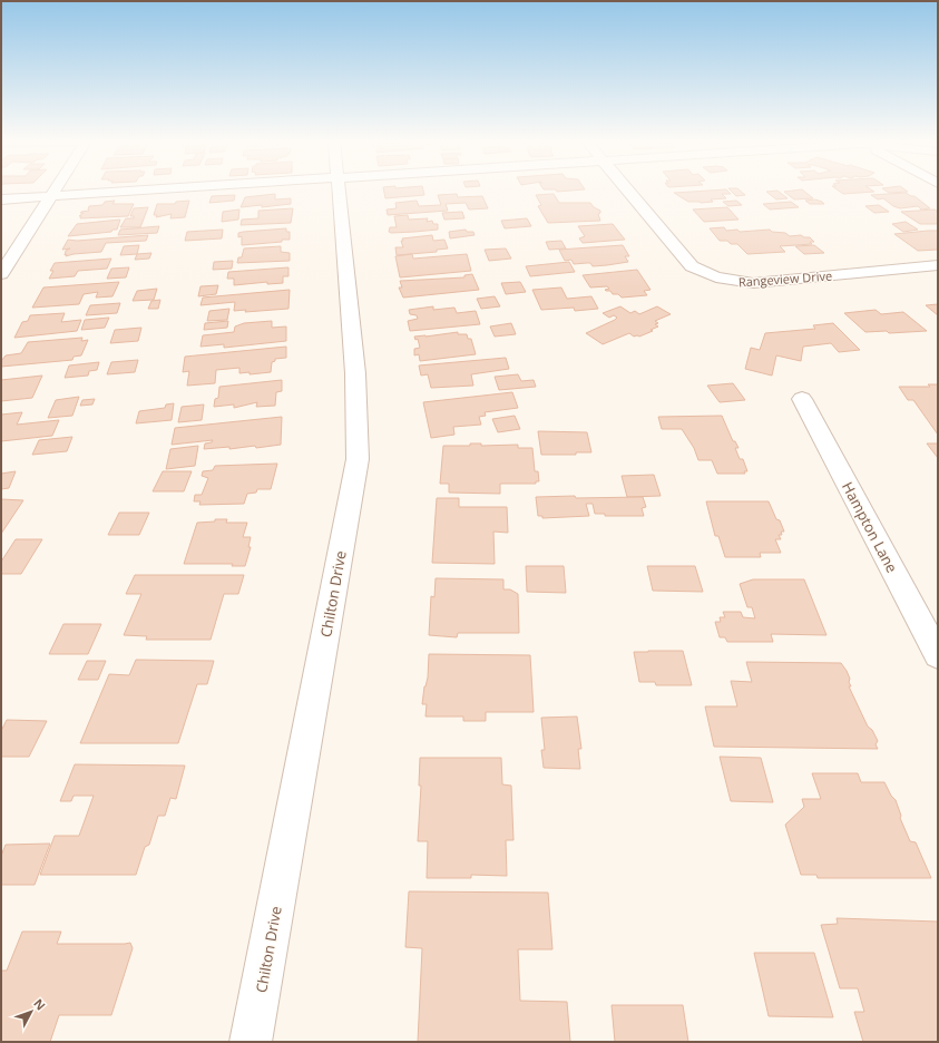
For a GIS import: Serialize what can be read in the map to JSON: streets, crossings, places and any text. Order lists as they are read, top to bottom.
{
  "streets": {
    "street": ["Rangeview Drive", "Hampton Lane", "Chilton Drive"]
  },
  "north": "top right"
}
